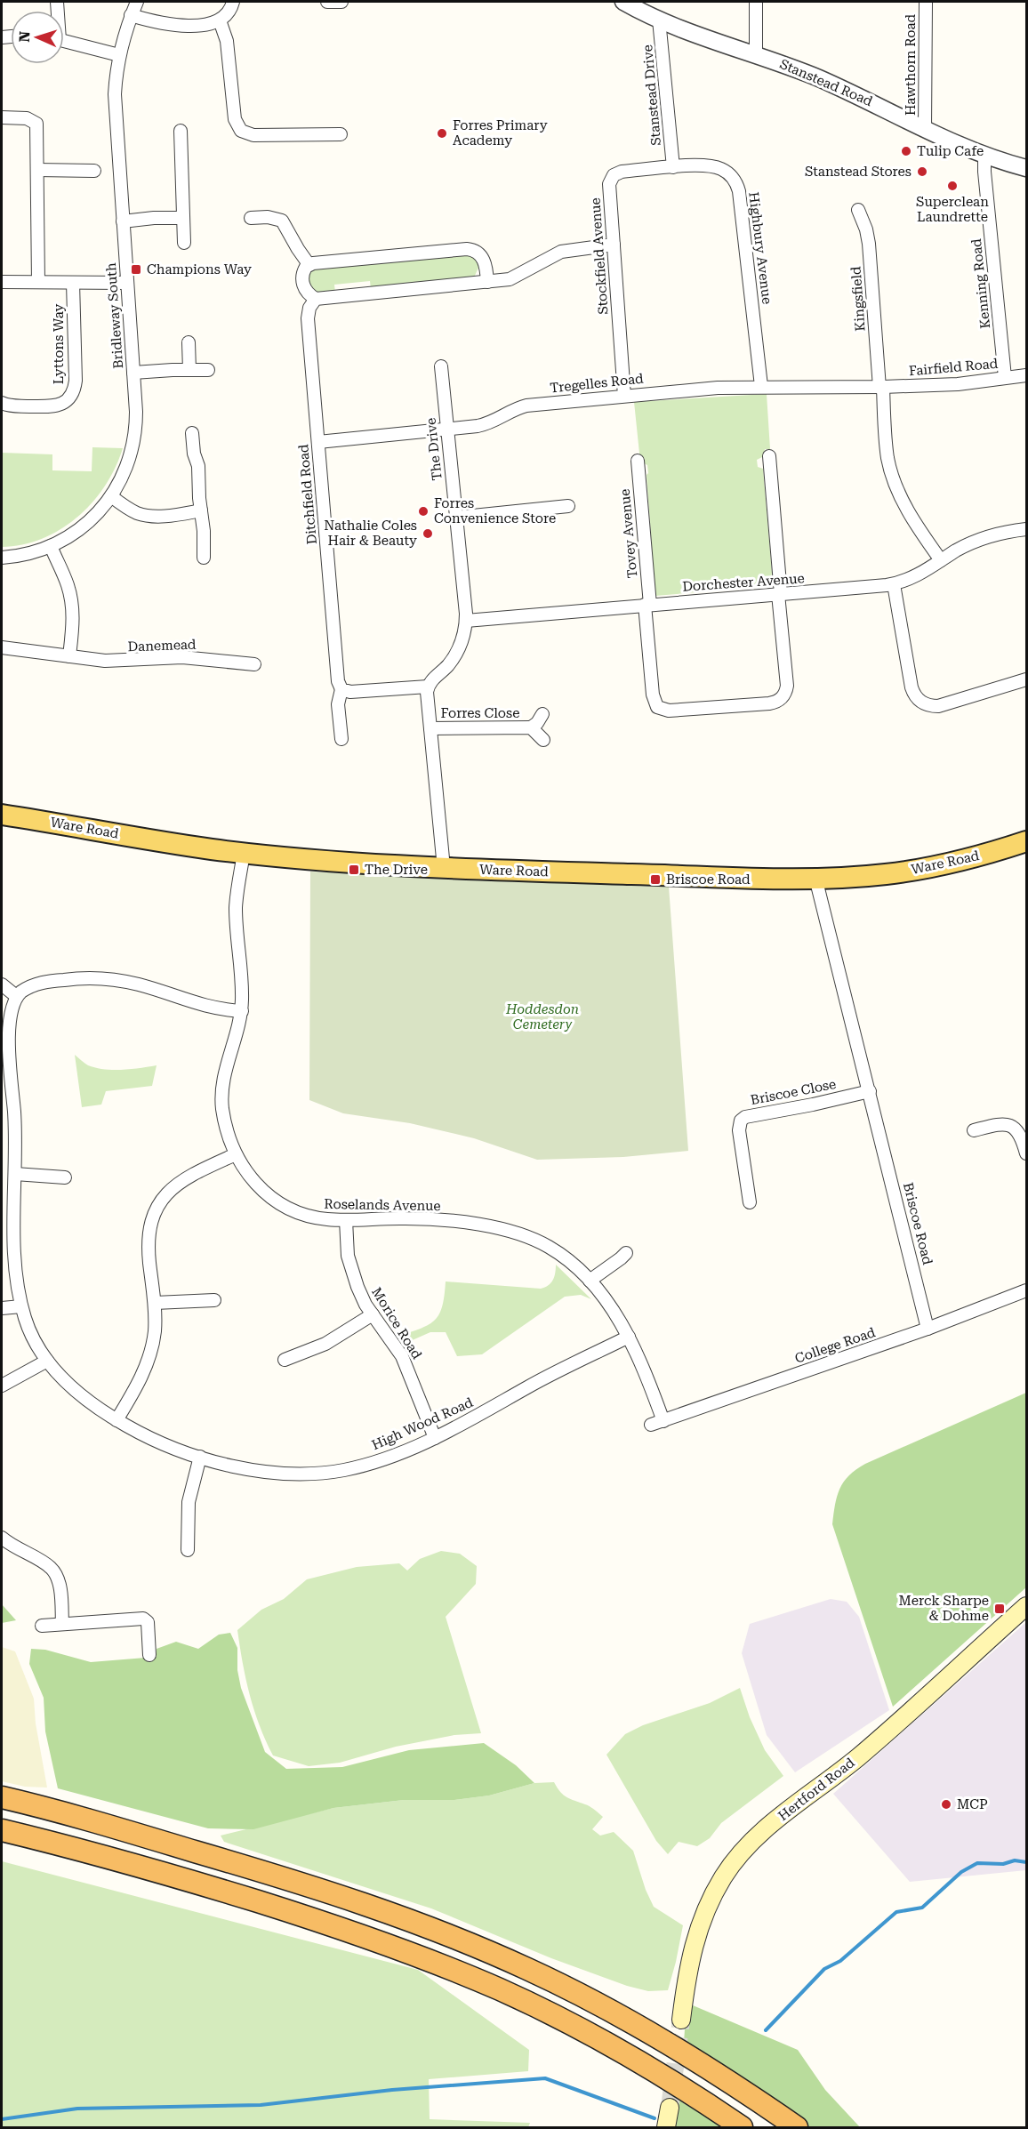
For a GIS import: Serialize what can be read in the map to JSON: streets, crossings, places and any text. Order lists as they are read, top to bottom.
{
  "streets": {
    "main road": ["Ware Road", "Hertford Road"],
    "street": [
      "Hawthorn Road",
      "Stanstead Road",
      "Stanstead Drive",
      "Highbury Avenue",
      "Stockfield Avenue",
      "Kenning Road",
      "Kingsfield",
      "Bridleway South",
      "Lyttons Way",
      "Fairfield Road",
      "Tregelles Road",
      "The Drive",
      "Ditchfield Road",
      "Tovey Avenue",
      "Dorchester Avenue",
      "Danemead",
      "Forres Close",
      "Briscoe Close",
      "Roselands Avenue",
      "Briscoe Road",
      "Morice Road",
      "College Road",
      "High Wood Road"
    ]
  },
  "crossings": [
    ["Hawthorn Road", "Stanstead Road"],
    ["Stanstead Road", "Stanstead Drive"],
    ["Stanstead Road", "Kenning Road"],
    ["Stanstead Drive", "Highbury Avenue"],
    ["Stanstead Drive", "Stockfield Avenue"],
    ["Highbury Avenue", "Stockfield Avenue"],
    ["Highbury Avenue", "Tregelles Road"],
    ["Stockfield Avenue", "Tregelles Road"],
    ["Kenning Road", "Fairfield Road"],
    ["Kingsfield", "Fairfield Road"],
    ["Kingsfield", "Tregelles Road"],
    ["Kingsfield", "Dorchester Avenue"],
    ["Fairfield Road", "Tregelles Road"],
    ["Tregelles Road", "The Drive"],
    ["Tregelles Road", "Ditchfield Road"],
    ["The Drive", "Dorchester Avenue"],
    ["Tovey Avenue", "Dorchester Avenue"],
    ["Ware Road", "Roselands Avenue"],
    ["Ware Road", "Briscoe Road"],
    ["Briscoe Close", "Briscoe Road"],
    ["Roselands Avenue", "Morice Road"],
    ["Roselands Avenue", "College Road"],
    ["Roselands Avenue", "High Wood Road"],
    ["Briscoe Road", "College Road"],
    ["Morice Road", "High Wood Road"]
  ],
  "parks": ["Hoddesdon Cemetery"],
  "places": {
    "other": [
      "Forres Primary Academy",
      "Tulip Cafe",
      "Stanstead Stores",
      "Superclean Laundrette",
      "Forres Convenience Store",
      "Nathalie Coles Hair & Beauty",
      "MCP"
    ],
    "transit": [
      "Champions Way",
      "The Drive",
      "Briscoe Road",
      "Merck Sharpe & Dohme"
    ]
  },
  "north": "left"
}
